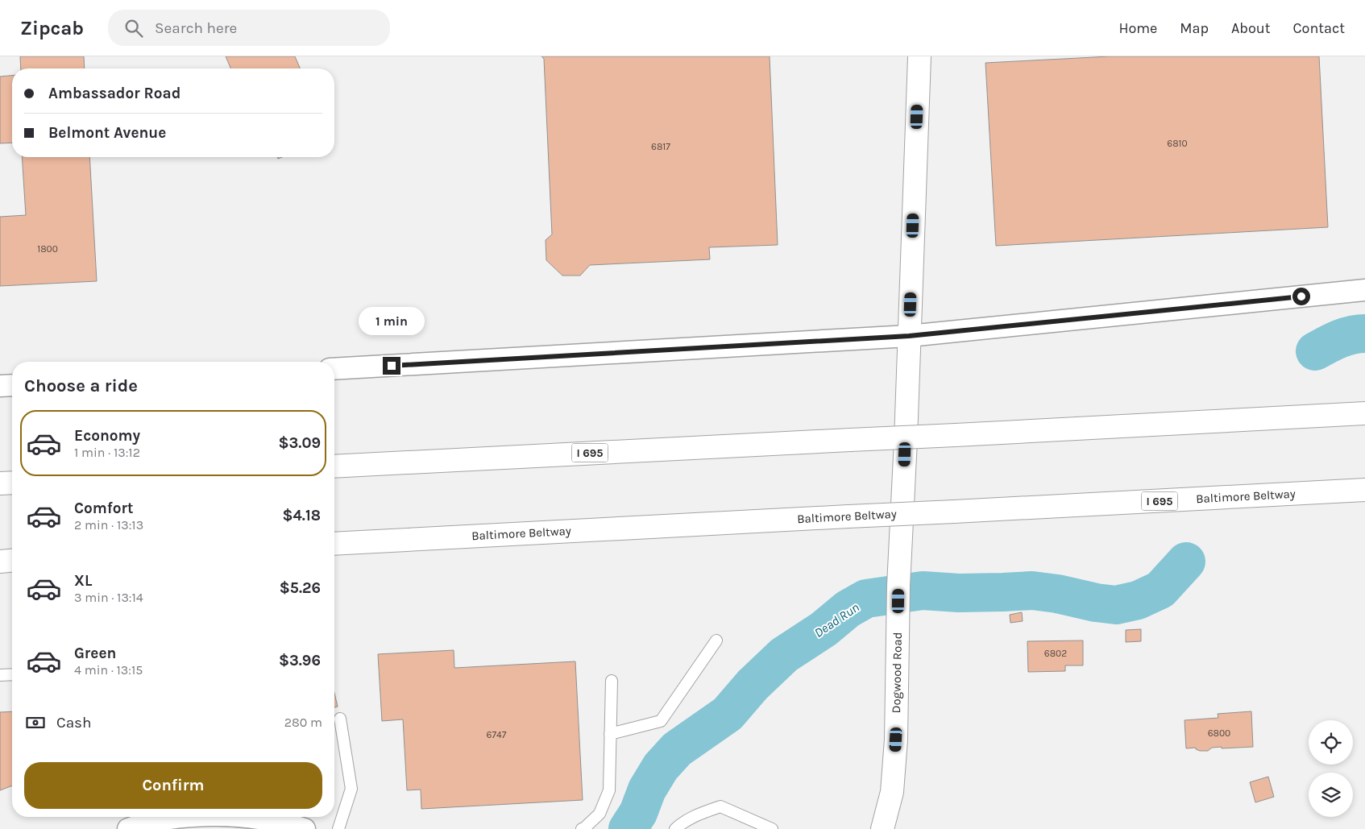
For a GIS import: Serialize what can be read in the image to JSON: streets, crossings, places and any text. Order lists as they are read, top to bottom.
{
  "streets": {
    "main road": ["I 695", "Baltimore Beltway", "Dogwood Road"]
  },
  "water": ["Dead Run"],
  "house_numbers": [
    "6810",
    "6817",
    "1800",
    "6802",
    "6800",
    "6747"
  ],
  "page": {
    "header": "Zipcab",
    "search": "Search here",
    "nav": [
      "Home",
      "Map",
      "About",
      "Contact"
    ],
    "banner": ["Ambassador Road", "Belmont Avenue"],
    "bubble": "1 min",
    "heading": "Choose a ride",
    "list": [
      {
        "name": "Economy",
        "note": "1 min · 13:12",
        "value": "$3.09"
      },
      {
        "name": "Comfort",
        "note": "2 min · 13:13",
        "value": "$4.18"
      },
      {
        "name": "XL",
        "note": "3 min · 13:14",
        "value": "$5.26"
      },
      {
        "name": "Green",
        "note": "4 min · 13:15",
        "value": "$3.96"
      }
    ],
    "pay": ["Cash", "280 m"],
    "buttons": "Confirm"
  }
}
